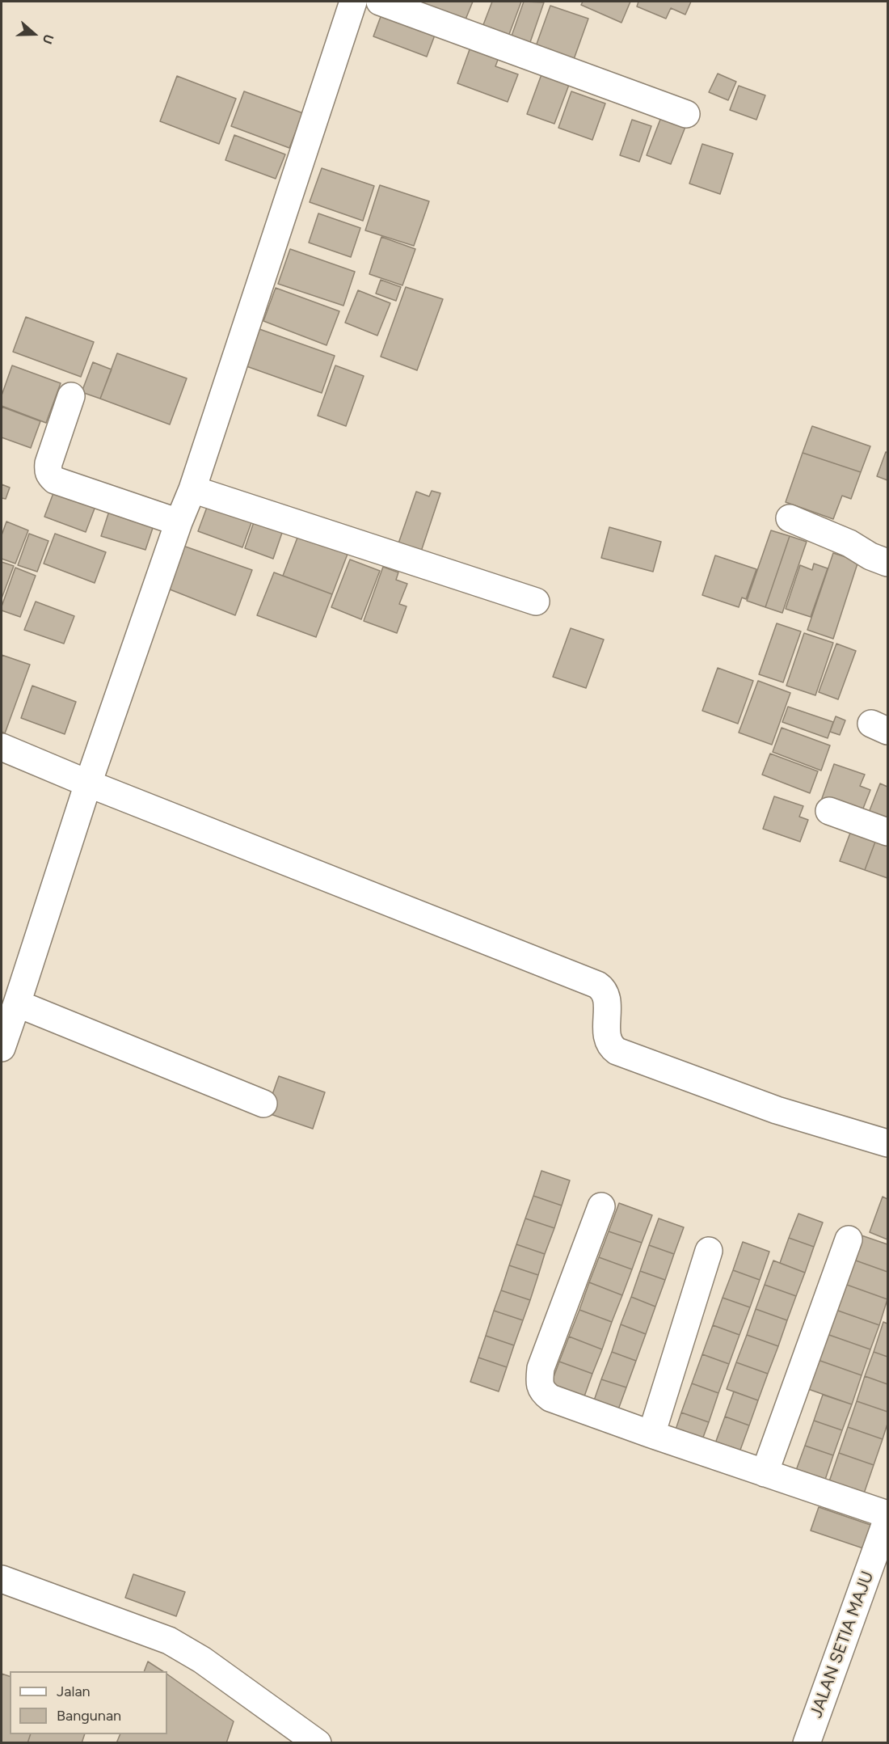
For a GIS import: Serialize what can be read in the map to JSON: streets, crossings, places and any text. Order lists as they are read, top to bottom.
{
  "streets": {
    "street": ["JALAN SETIA MAJU"]
  },
  "legend": ["Jalan", "Bangunan"],
  "north": "right"
}
